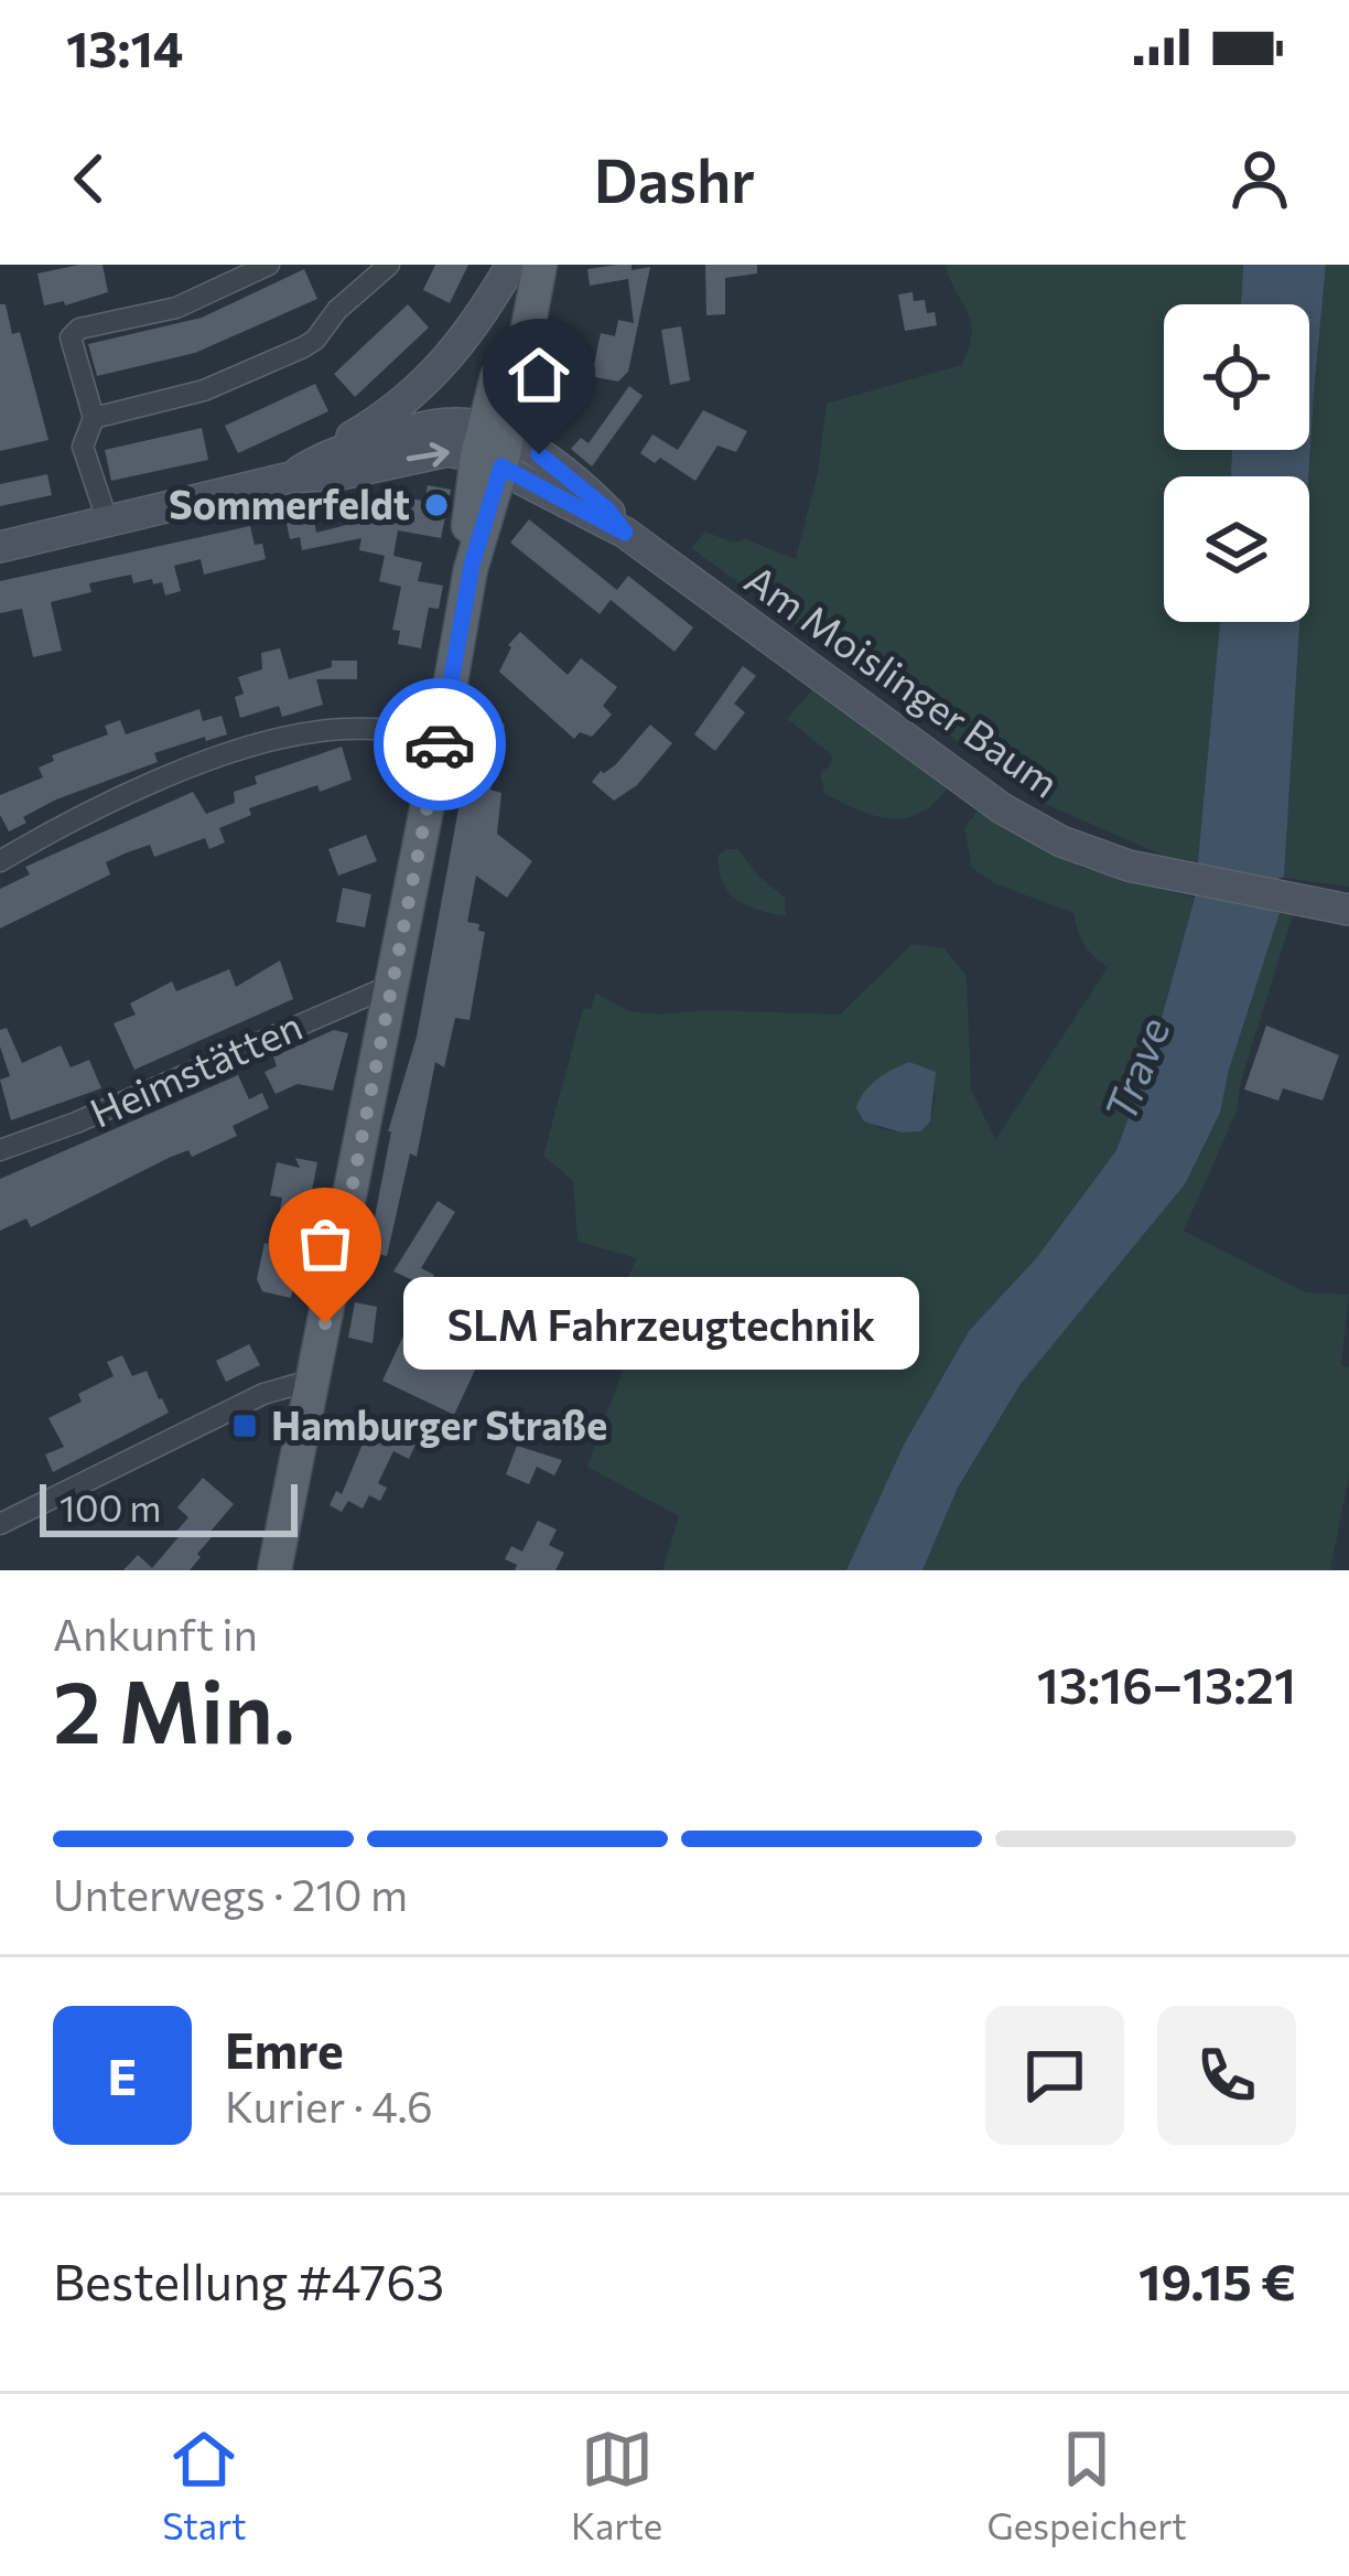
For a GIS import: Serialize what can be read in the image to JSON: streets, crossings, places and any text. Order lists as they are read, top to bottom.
{
  "streets": {
    "main road": ["Am Moislinger Baum"],
    "street": ["Heimstätten"]
  },
  "water": ["Trave"],
  "places": {
    "other": ["Sommerfeldt", "SLM Fahrzeugtechnik"],
    "transit": ["Hamburger Straße"]
  },
  "scale_bar": "100 m",
  "page": {
    "status": "13:14",
    "header": "Dashr",
    "bubble": "SLM Fahrzeugtechnik",
    "scale": "100 m",
    "heading": ["2 Min.", "Ankunft in", "13:16–13:21"],
    "panel": [
      "Emre",
      "Kurier · 4.6",
      "Bestellung #4763",
      "19.15 €"
    ],
    "bar": "Unterwegs · 210 m",
    "round": "E",
    "tabs": ["Start", "Karte", "Gespeichert"]
  }
}
